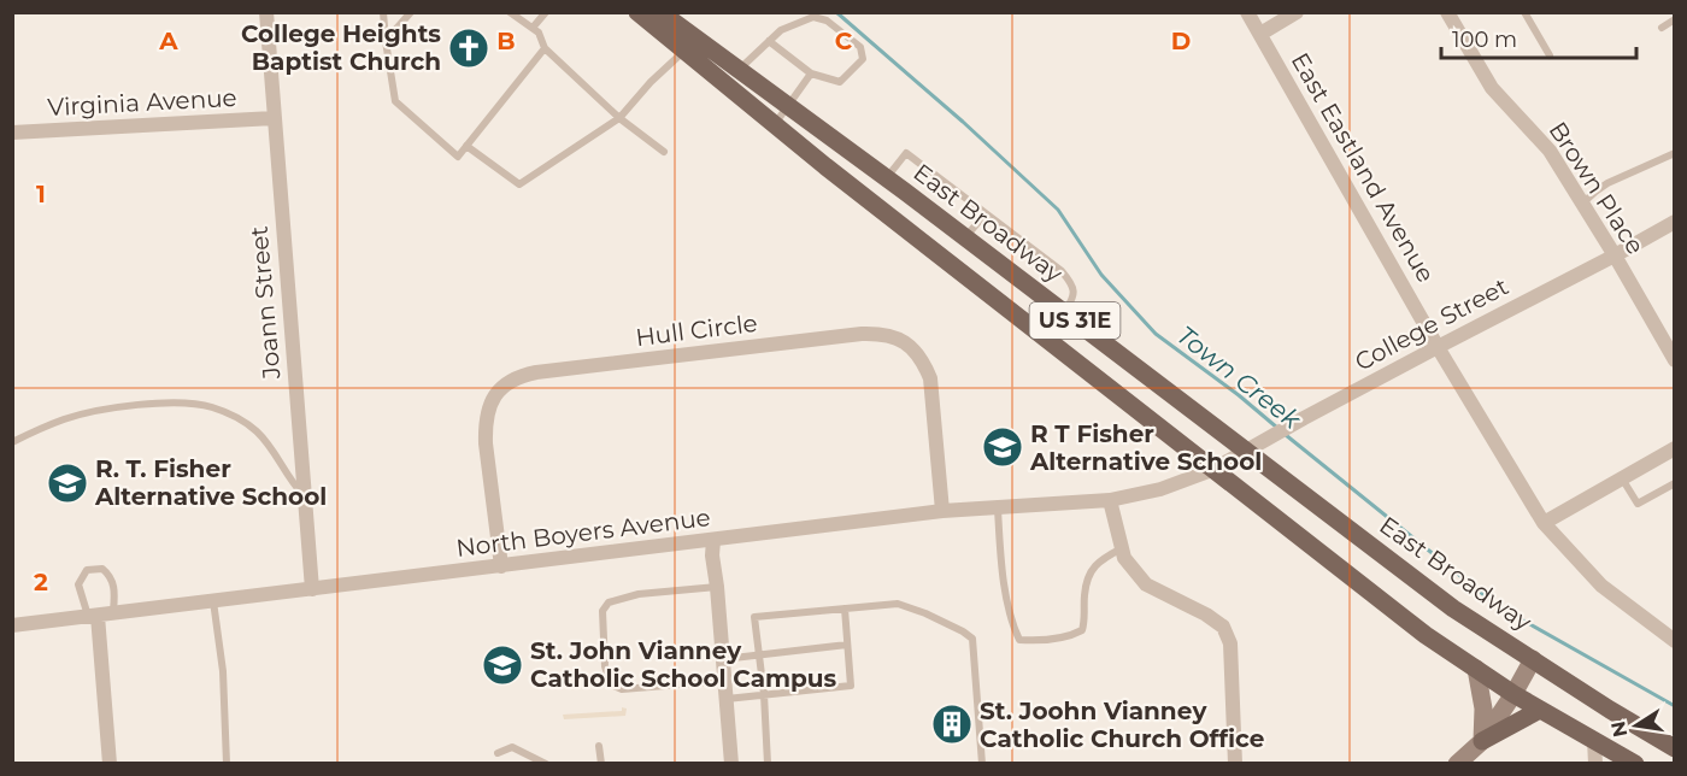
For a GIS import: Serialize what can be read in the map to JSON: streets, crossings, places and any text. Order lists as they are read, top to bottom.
{
  "streets": {
    "main road": ["East Broadway", "US 31E"],
    "street": [
      "Virginia Avenue",
      "East Eastland Avenue",
      "Brown Place",
      "Joann Street",
      "College Street",
      "Hull Circle",
      "North Boyers Avenue"
    ]
  },
  "crossings": [
    ["Virginia Avenue", "Joann Street"],
    ["East Eastland Avenue", "College Street"],
    ["Brown Place", "College Street"],
    ["East Broadway", "College Street"],
    ["Joann Street", "North Boyers Avenue"],
    ["US 31E", "College Street"],
    ["College Street", "North Boyers Avenue"],
    ["Hull Circle", "North Boyers Avenue"]
  ],
  "water": ["Town Creek"],
  "places": {
    "church": ["College Heights Baptist Church"],
    "school or university": ["R T Fisher Alternative School", "R. T. Fisher Alternative School", "St. John Vianney Catholic School Campus"],
    "building": ["St. Joohn Vianney Catholic Church Office"]
  },
  "scale_bar": "100 m",
  "north": "left",
  "grid": {
    "columns": [
      "A",
      "B",
      "C",
      "D"
    ],
    "rows": ["1", "2"]
  }
}
